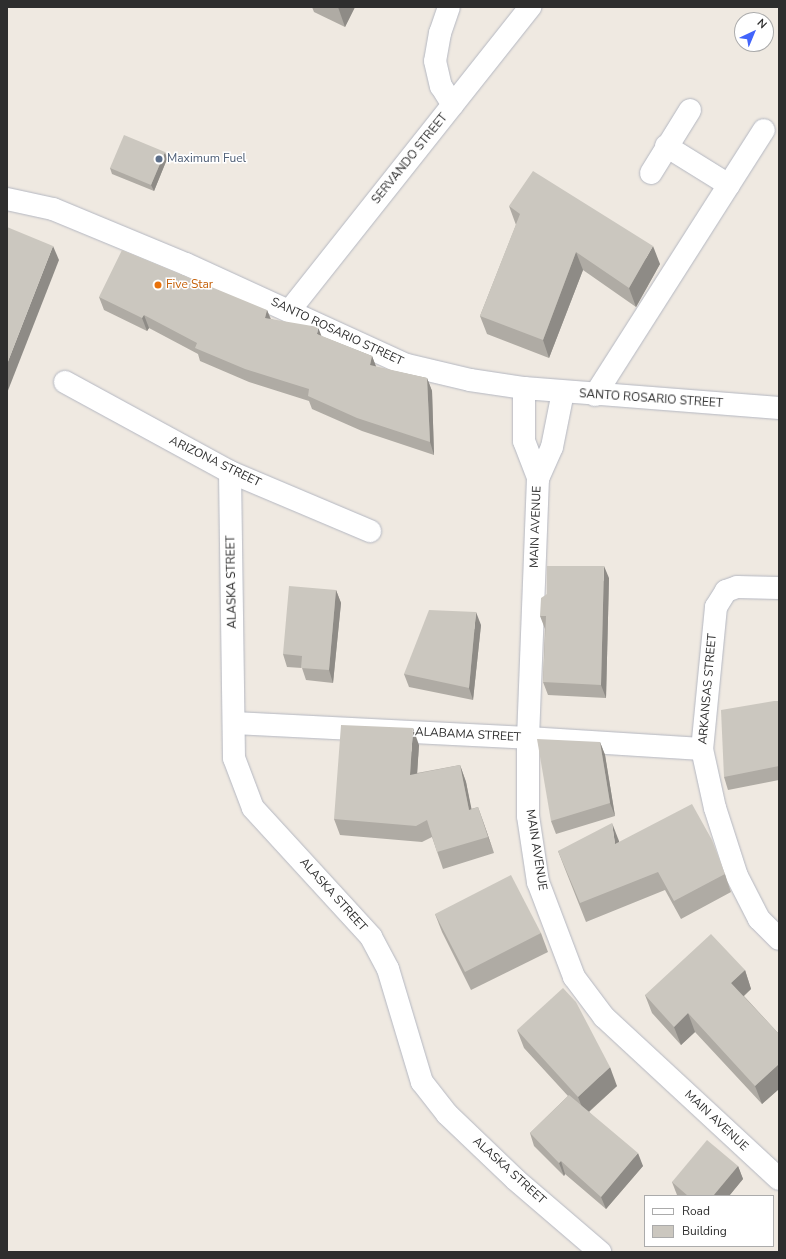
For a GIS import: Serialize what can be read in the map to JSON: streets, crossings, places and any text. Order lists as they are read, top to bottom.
{
  "streets": {
    "street": [
      "SERVANDO STREET",
      "SANTO ROSARIO STREET",
      "ARIZONA STREET",
      "MAIN AVENUE",
      "ALASKA STREET",
      "ARKANSAS STREET",
      "ALABAMA STREET"
    ]
  },
  "crossings": [
    ["SERVANDO STREET", "SANTO ROSARIO STREET"],
    ["SANTO ROSARIO STREET", "MAIN AVENUE"],
    ["ARIZONA STREET", "ALASKA STREET"],
    ["MAIN AVENUE", "ALABAMA STREET"],
    ["ALASKA STREET", "ALABAMA STREET"],
    ["ARKANSAS STREET", "ALABAMA STREET"]
  ],
  "places": ["Maximum Fuel", "Five Star"],
  "legend": ["Road", "Building"],
  "north": "top right"
}
